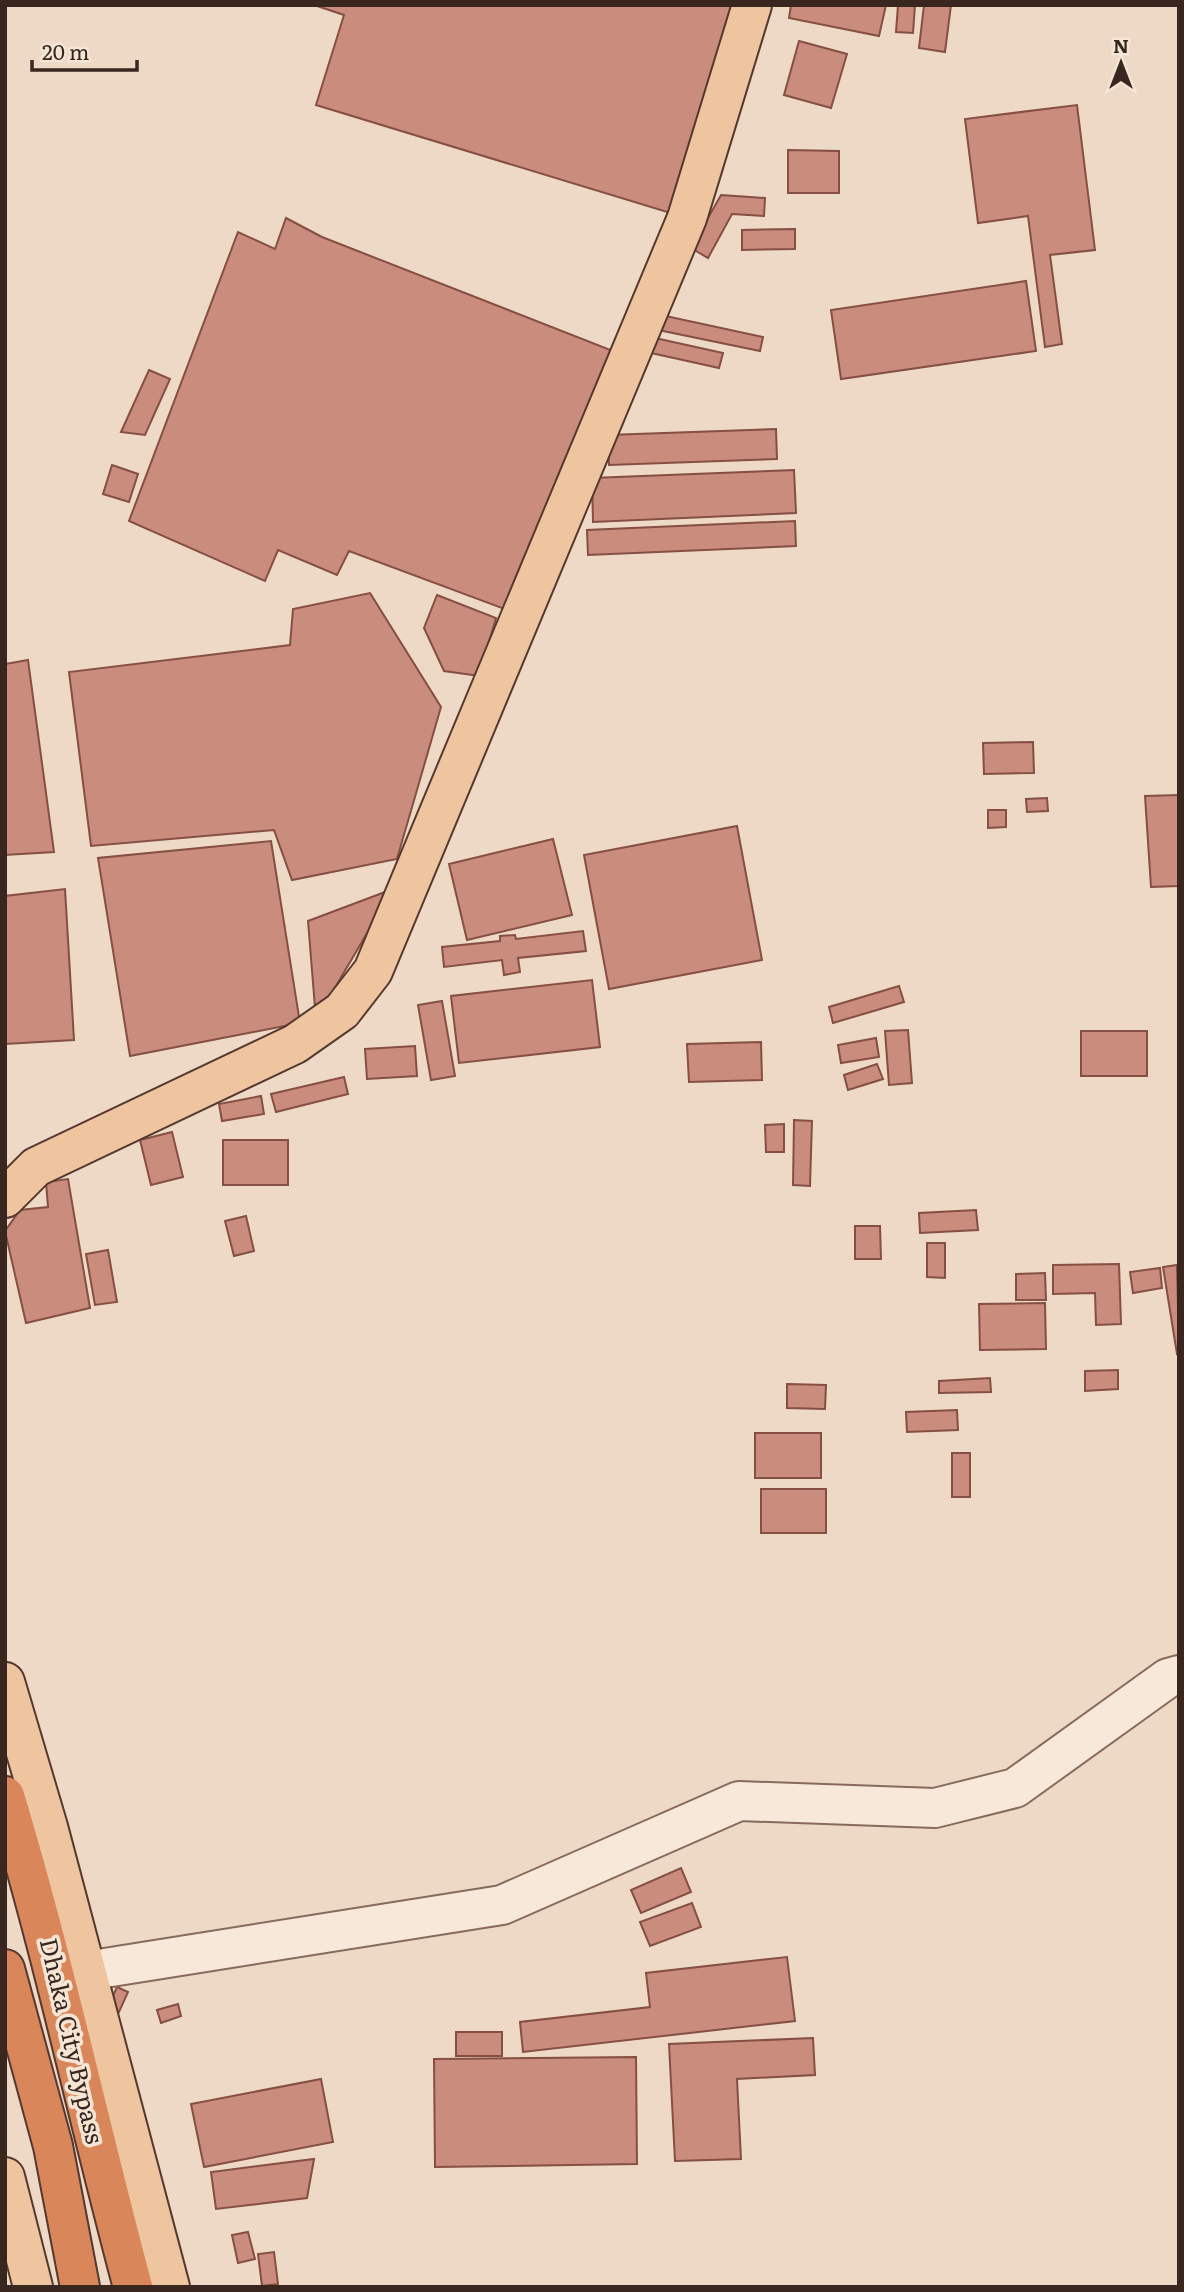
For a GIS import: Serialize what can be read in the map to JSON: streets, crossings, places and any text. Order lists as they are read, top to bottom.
{
  "streets": {
    "highway": ["Dhaka City Bypass"]
  },
  "scale_bar": "20 m",
  "north": "top"
}
